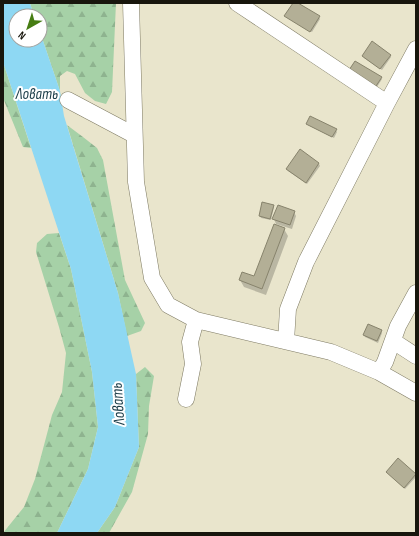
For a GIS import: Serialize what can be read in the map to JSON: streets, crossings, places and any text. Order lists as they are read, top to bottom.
{
  "water": ["Ловать"],
  "north": "bottom left"
}
